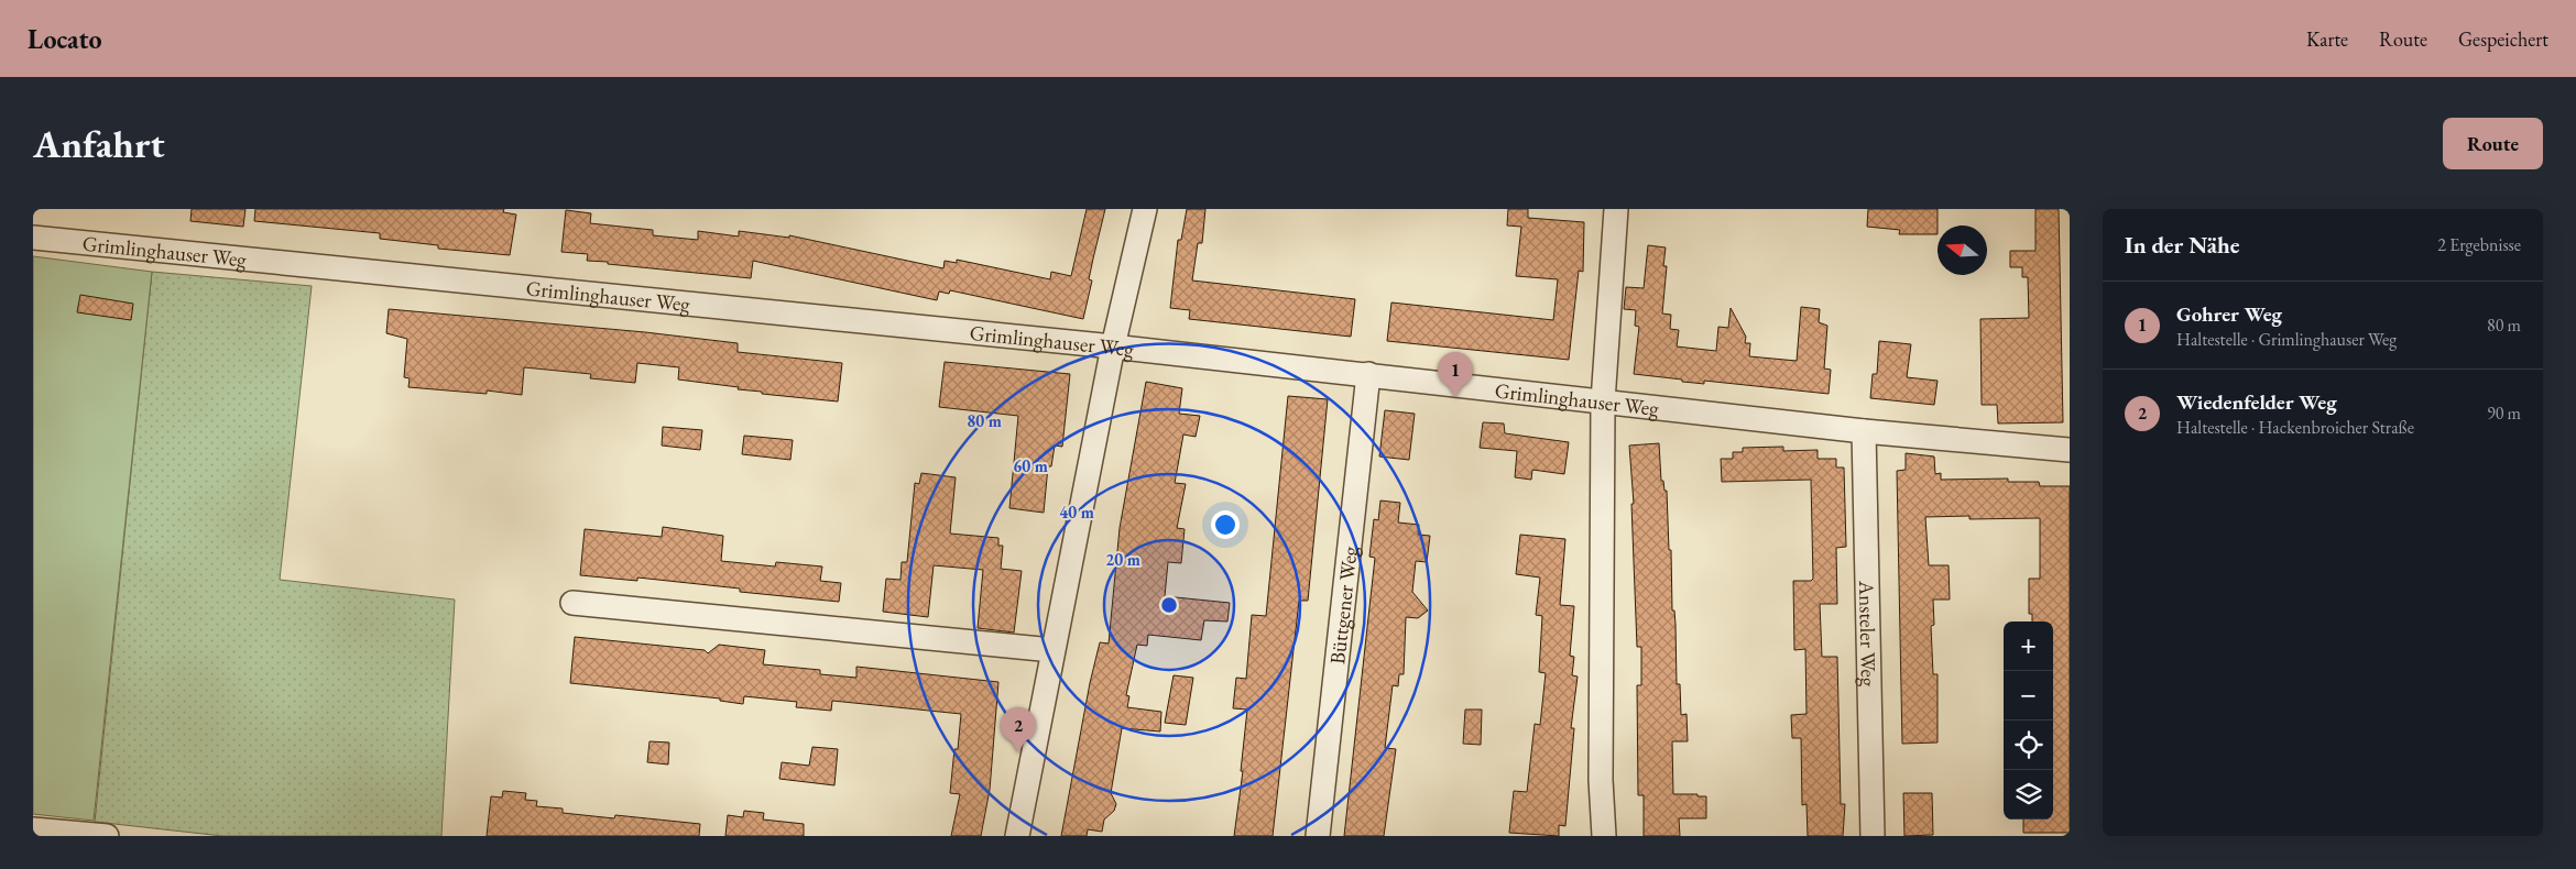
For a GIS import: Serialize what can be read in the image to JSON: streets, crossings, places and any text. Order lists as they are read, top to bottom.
{
  "streets": {
    "street": ["Grimlinghauser Weg", "Büttgener Weg", "Ansteler Weg"]
  },
  "crossings": [
    ["Grimlinghauser Weg", "Büttgener Weg"],
    ["Grimlinghauser Weg", "Ansteler Weg"]
  ],
  "north": "left",
  "page": {
    "header": "Locato",
    "nav": ["Karte", "Route", "Gespeichert"],
    "buttons": "Route",
    "title": "Anfahrt",
    "heading": ["In der Nähe", "2 Ergebnisse"],
    "list": [
      {
        "mark": "1",
        "name": "Gohrer Weg",
        "note": "Haltestelle · Grimlinghauser Weg",
        "value": "80 m"
      },
      {
        "mark": "2",
        "name": "Wiedenfelder Weg",
        "note": "Haltestelle · Hackenbroicher Straße",
        "value": "90 m"
      }
    ],
    "pins": ["1", "2"],
    "map_buttons": ["+", "−"]
  },
  "rings": [
    "80 m",
    "60 m",
    "40 m",
    "20 m"
  ]
}
